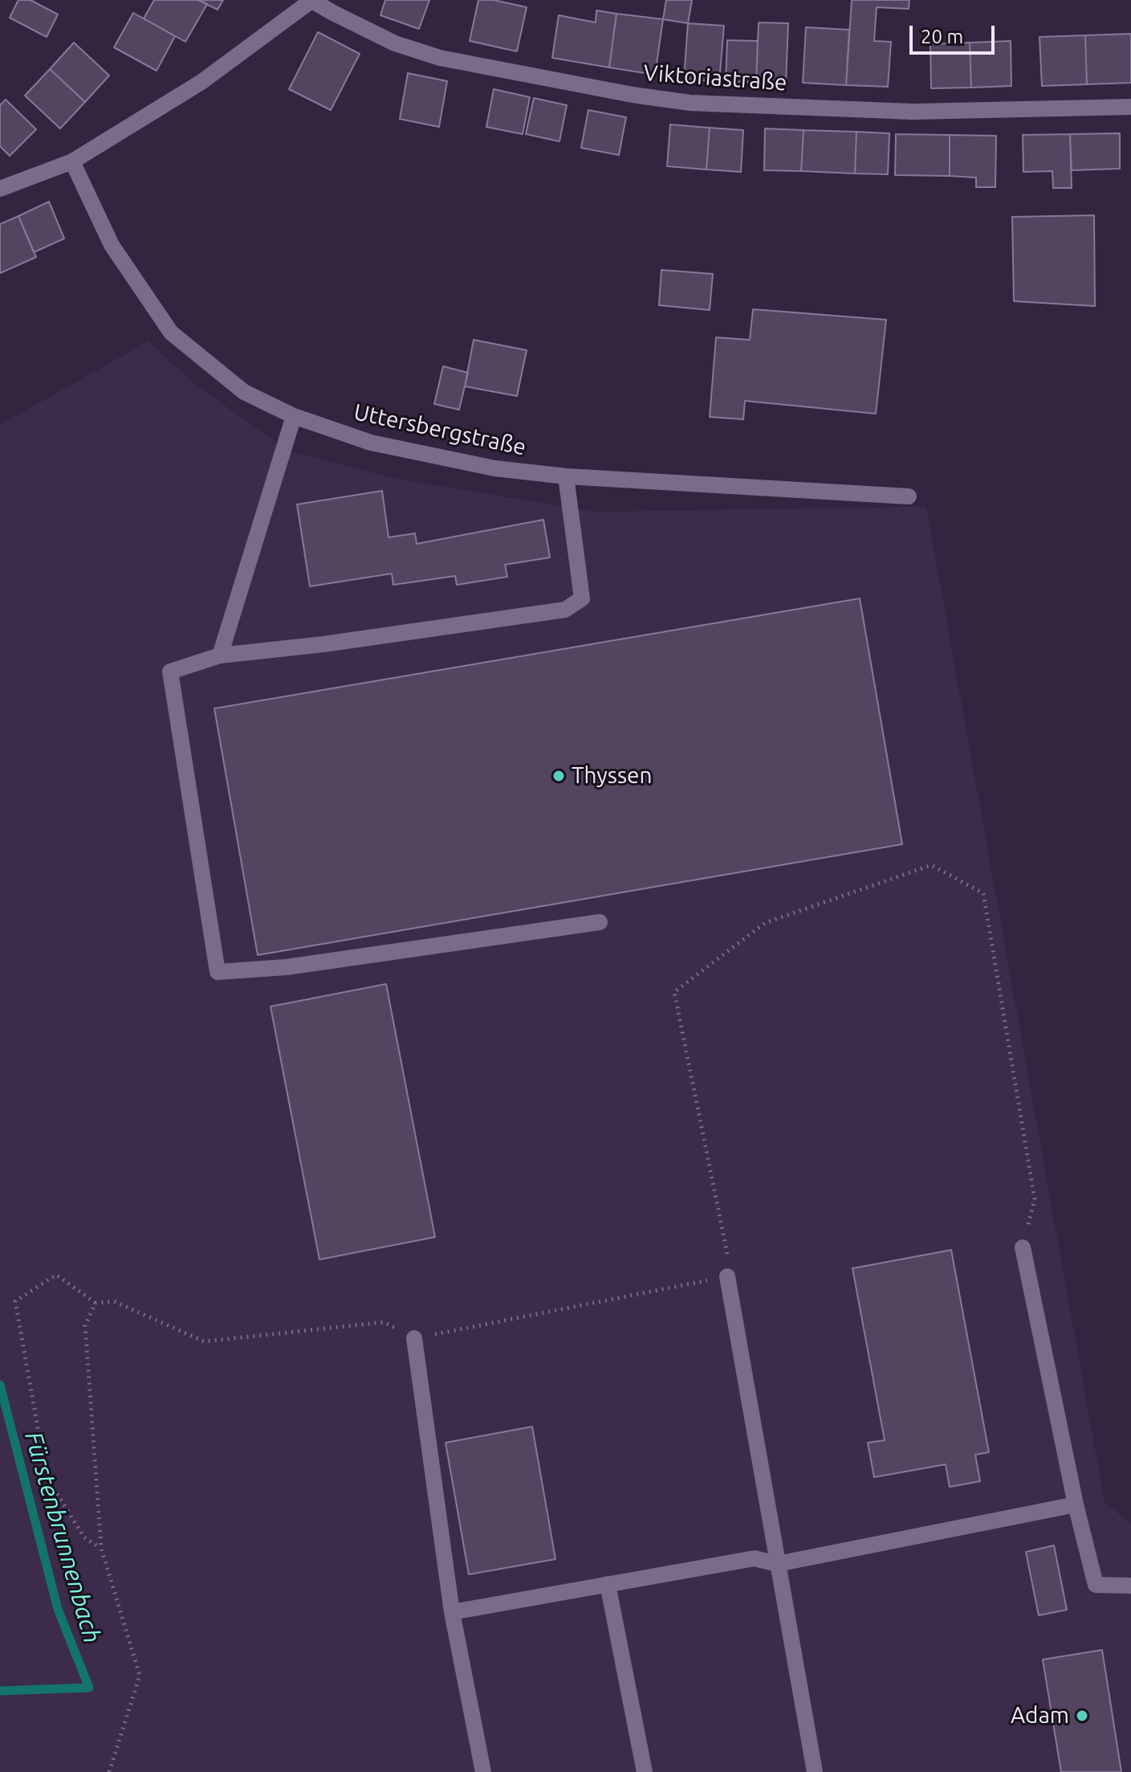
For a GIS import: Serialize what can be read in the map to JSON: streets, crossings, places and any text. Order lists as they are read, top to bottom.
{
  "streets": {
    "street": ["Viktoriastraße", "Uttersbergstraße"]
  },
  "water": ["Fürstenbrunnenbach"],
  "places": ["Thyssen", "Adam"],
  "scale_bar": "20 m"
}
